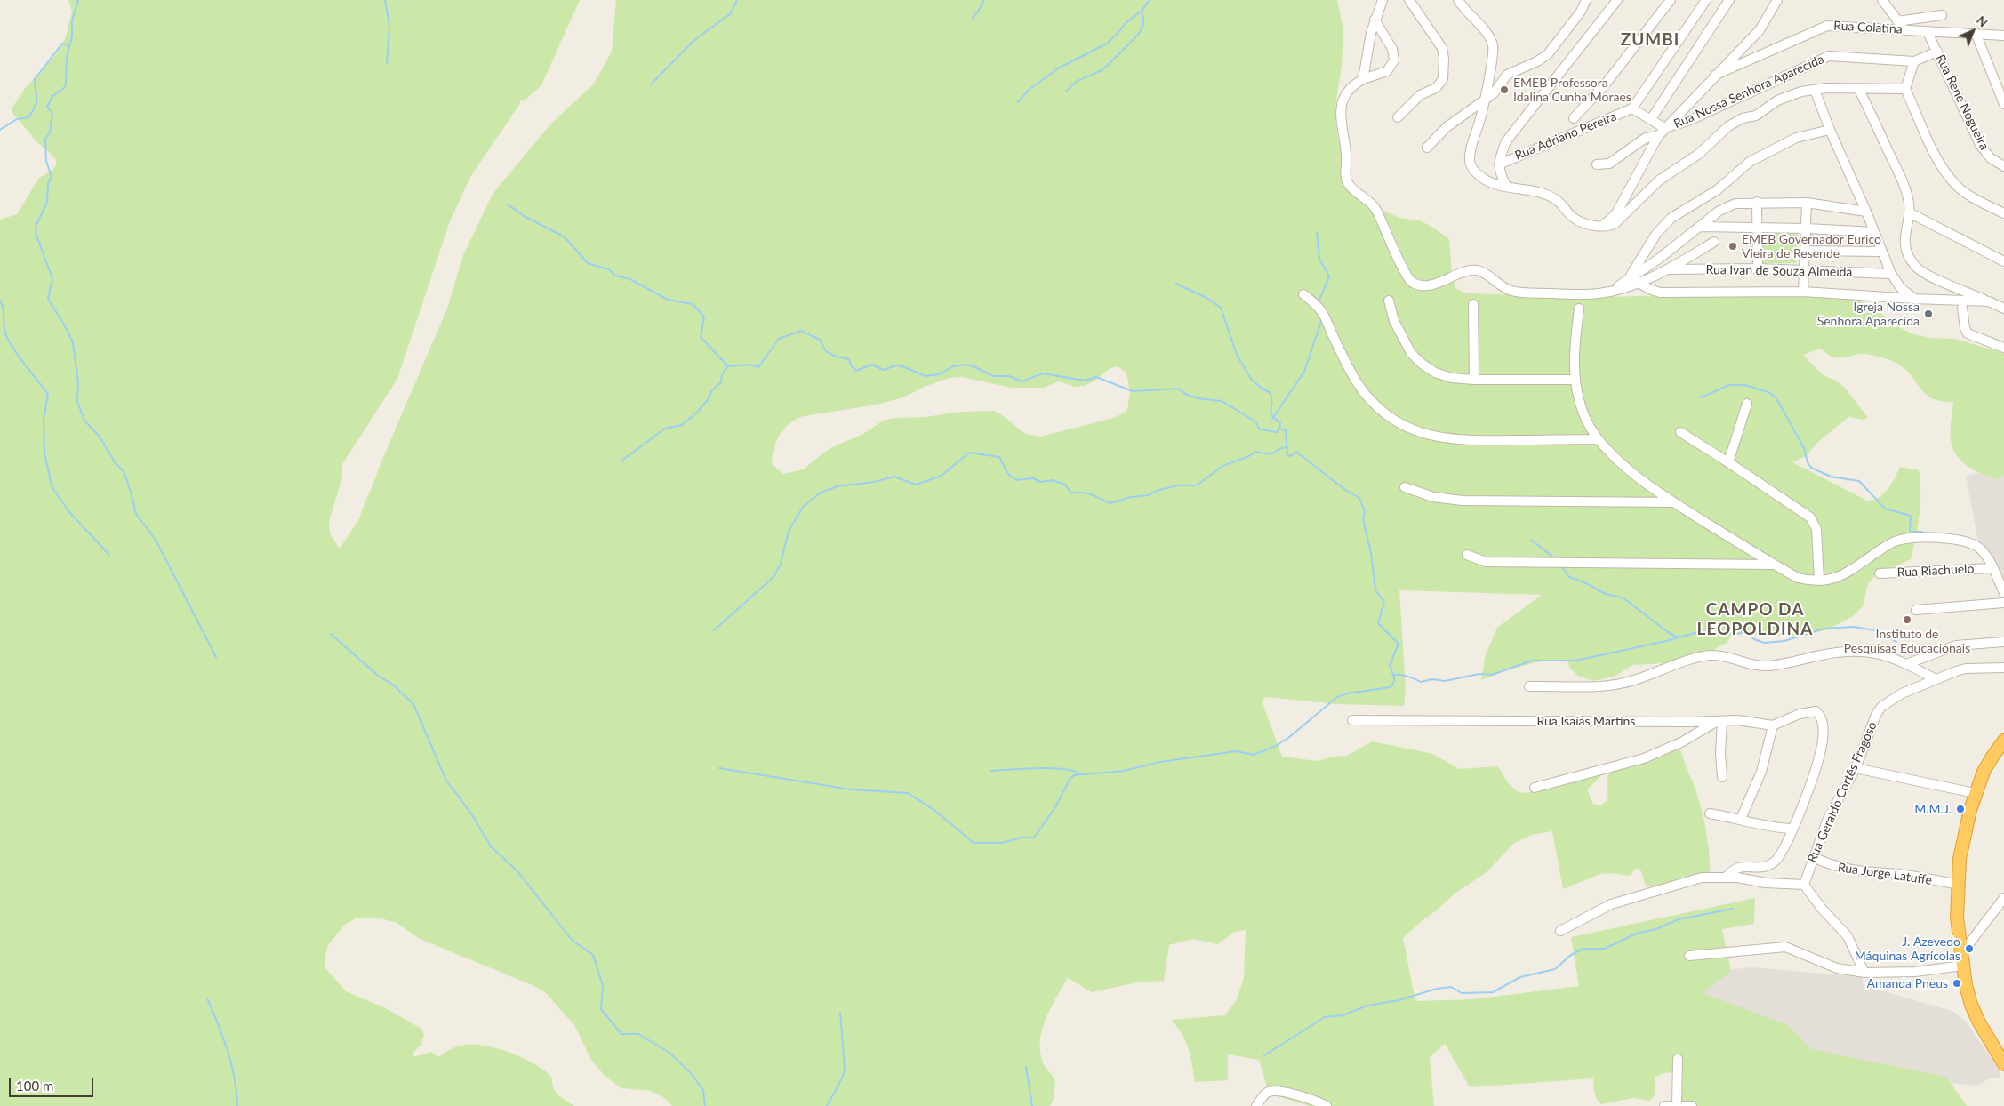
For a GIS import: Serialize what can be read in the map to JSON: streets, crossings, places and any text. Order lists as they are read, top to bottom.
{
  "streets": {
    "street": [
      "Rua Colatina",
      "Rua Nossa Senhora Aparecida",
      "Rua Rene Nogueira",
      "Rua Adriano Pereira",
      "Rua Ivan de Souza Almeida",
      "Rua Riachuelo",
      "Rua Isaías Martins",
      "Rua Geraldo Cortês Fragoso",
      "Rua Jorge Latuffe"
    ]
  },
  "crossings": [
    ["Rua Colatina", "Rua Rene Nogueira"],
    ["Rua Nossa Senhora Aparecida", "Rua Rene Nogueira"],
    ["Rua Geraldo Cortês Fragoso", "Rua Jorge Latuffe"]
  ],
  "districts": ["ZUMBI", "CAMPO DA LEOPOLDINA"],
  "places": [
    "EMEB Professora Idalina Cunha Moraes",
    "EMEB Governador Eurico Vieira de Resende",
    "Igreja Nossa Senhora Aparecida",
    "Instituto de Pesquisas Educacionais",
    "M.M.J.",
    "J. Azevedo Máquinas Agrícolas",
    "Amanda Pneus"
  ],
  "scale_bar": "100 m",
  "north": "top right"
}
